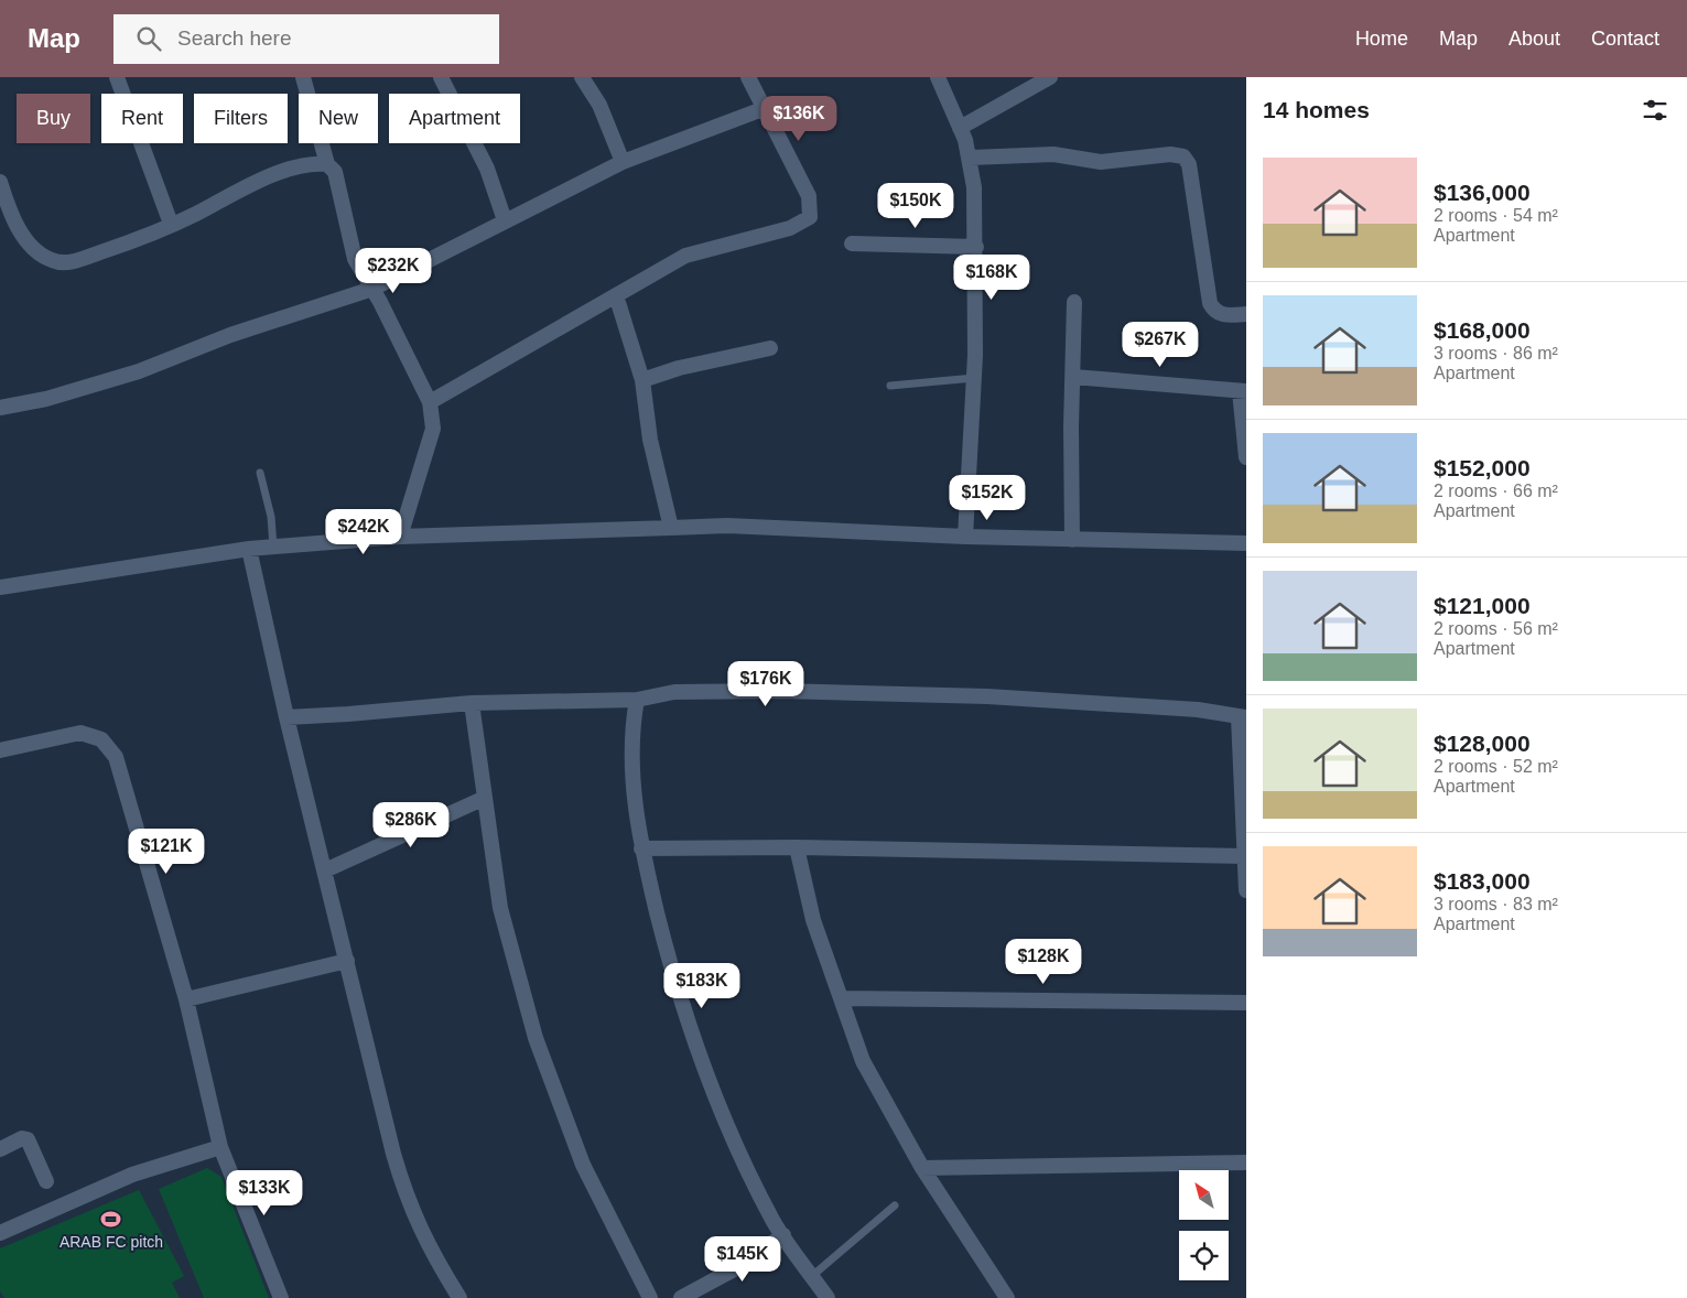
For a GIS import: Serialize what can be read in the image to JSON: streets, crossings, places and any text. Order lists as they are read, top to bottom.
{
  "places": {
    "sports": ["ARAB FC pitch"]
  },
  "north": "top left",
  "page": {
    "header": "Map",
    "search": "Search here",
    "nav": [
      "Home",
      "Map",
      "About",
      "Contact"
    ],
    "heading": "14 homes",
    "chip": [
      "Buy",
      "Rent",
      "Filters",
      "New",
      "Apartment"
    ],
    "price": [
      "$136K",
      "$150K",
      "$232K",
      "$168K",
      "$267K",
      "$152K",
      "$242K",
      "$176K",
      "$286K",
      "$121K",
      "$128K",
      "$183K",
      "$133K",
      "$145K"
    ],
    "list": [
      {
        "name": "$136,000",
        "note": "2 rooms · 54 m² · Apartment"
      },
      {
        "name": "$168,000",
        "note": "3 rooms · 86 m² · Apartment"
      },
      {
        "name": "$152,000",
        "note": "2 rooms · 66 m² · Apartment"
      },
      {
        "name": "$121,000",
        "note": "2 rooms · 56 m² · Apartment"
      },
      {
        "name": "$128,000",
        "note": "2 rooms · 52 m² · Apartment"
      },
      {
        "name": "$183,000",
        "note": "3 rooms · 83 m² · Apartment"
      }
    ]
  }
}
